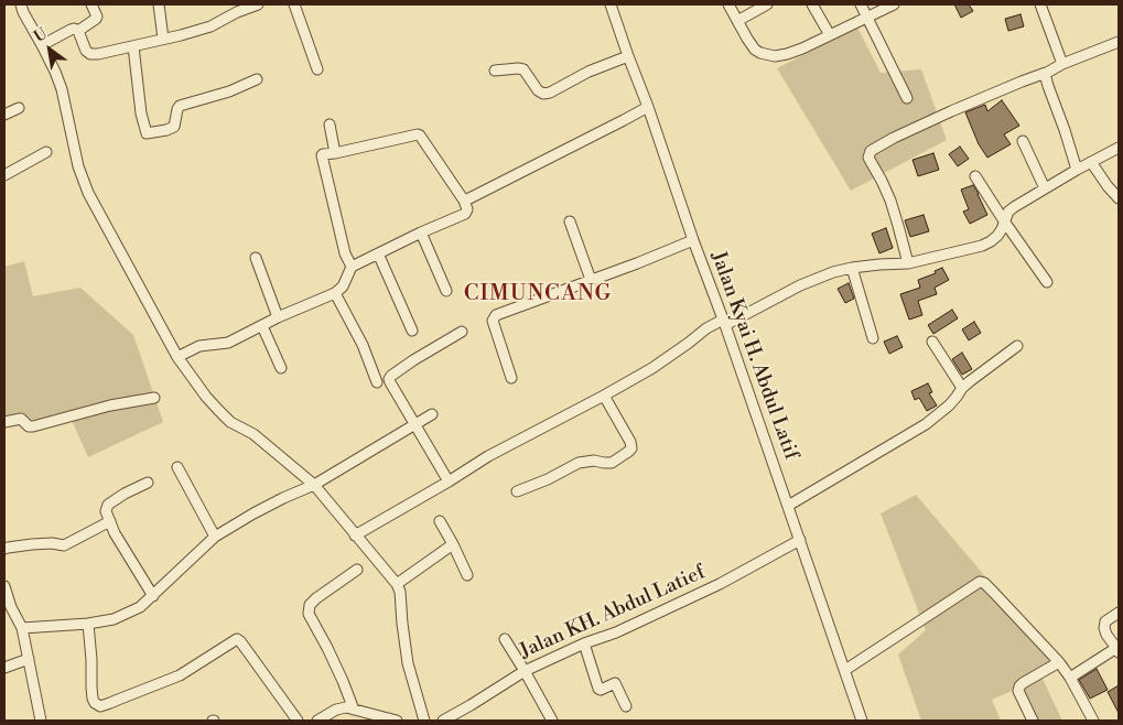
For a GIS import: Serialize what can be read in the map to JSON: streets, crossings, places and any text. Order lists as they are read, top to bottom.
{
  "streets": {
    "street": ["Jalan Kyai H. Abdul Latif", "Jalan KH. Abdul Latief"]
  },
  "crossings": [
    ["Jalan Kyai H. Abdul Latif", "Jalan KH. Abdul Latief"]
  ],
  "districts": ["CIMUNCANG"],
  "north": "top left"
}
